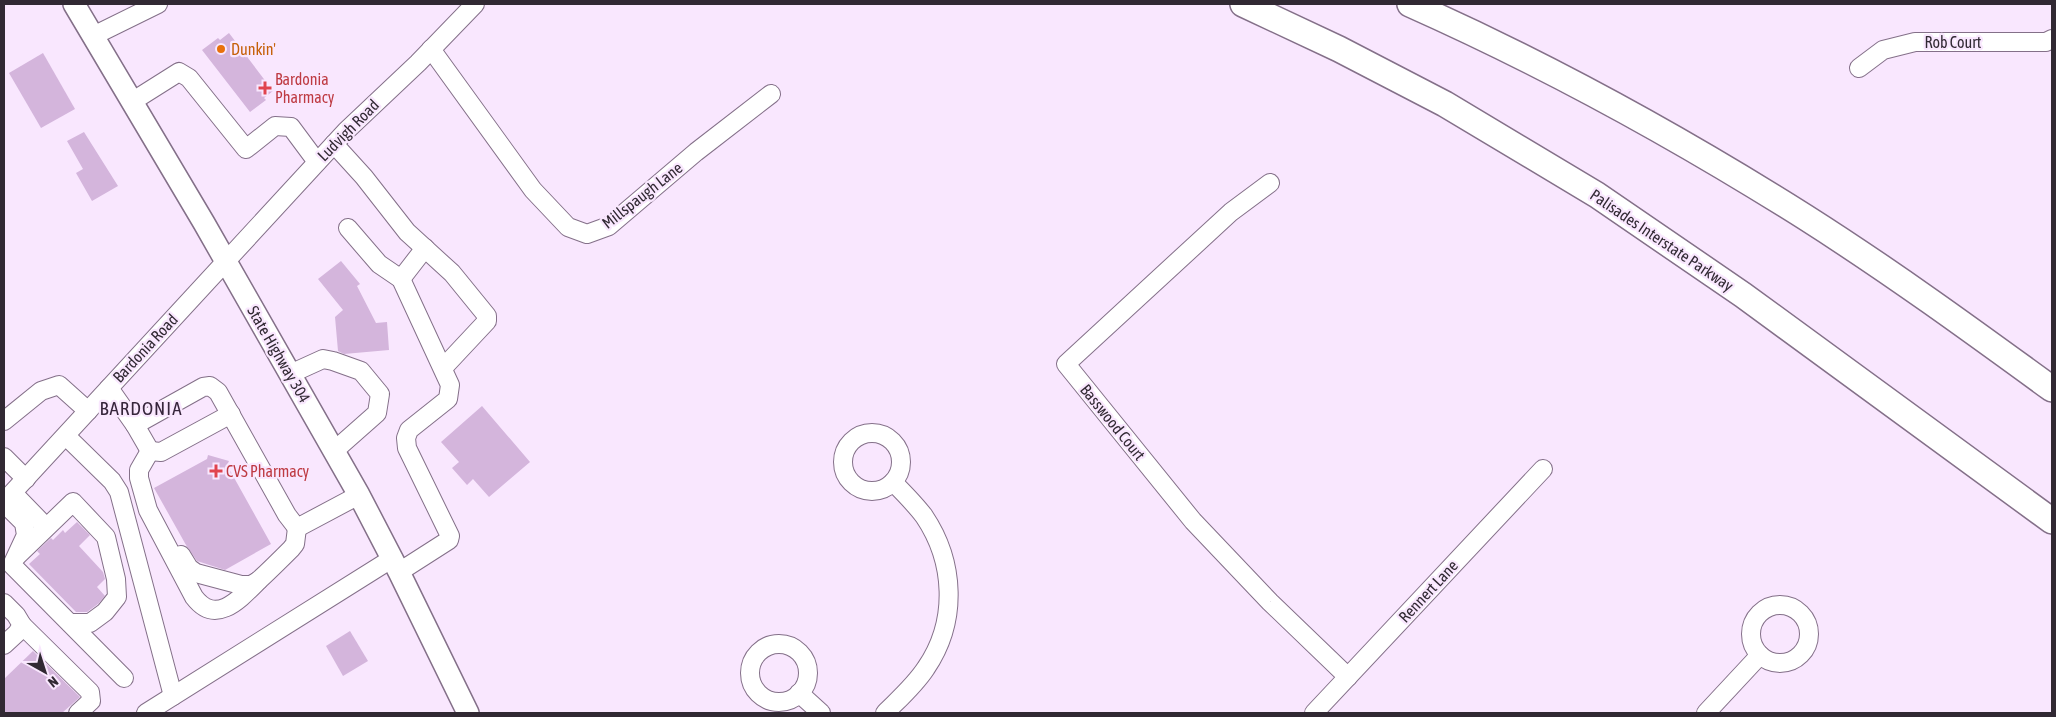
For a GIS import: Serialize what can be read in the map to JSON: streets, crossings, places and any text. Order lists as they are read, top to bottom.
{
  "streets": {
    "highway": ["Palisades Interstate Parkway"],
    "main road": ["State Highway 304"],
    "street": [
      "Rob Court",
      "Ludvigh Road",
      "Millspaugh Lane",
      "Bardonia Road",
      "Basswood Court",
      "Rennert Lane"
    ]
  },
  "crossings": [
    ["Ludvigh Road", "Millspaugh Lane"],
    ["Ludvigh Road", "Bardonia Road"],
    ["Ludvigh Road", "State Highway 304"],
    ["Bardonia Road", "State Highway 304"],
    ["Basswood Court", "Rennert Lane"]
  ],
  "districts": ["BARDONIA"],
  "places": {
    "other": ["Dunkin'"],
    "health": ["Bardonia Pharmacy", "CVS Pharmacy"]
  },
  "north": "bottom right"
}
